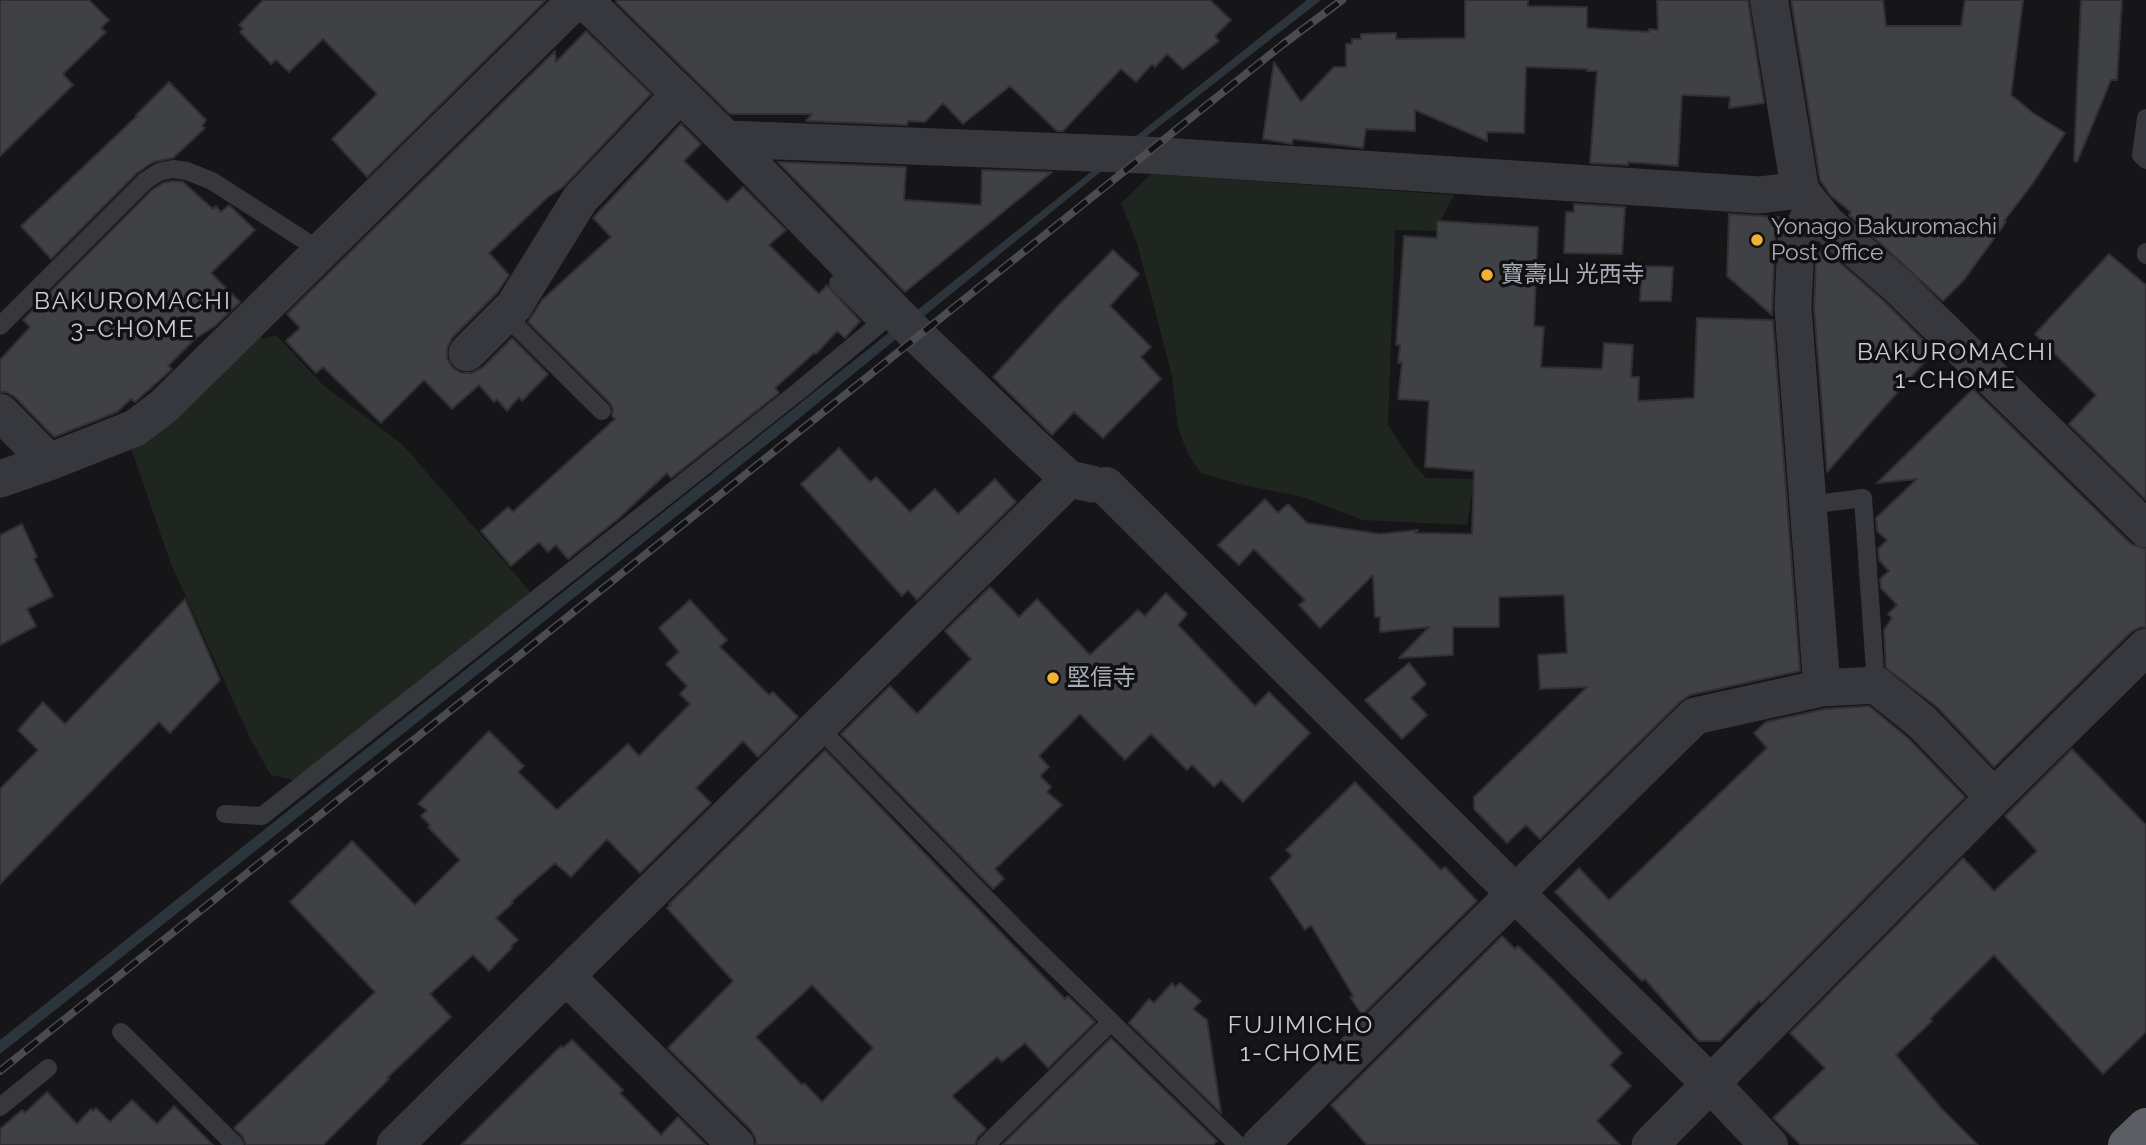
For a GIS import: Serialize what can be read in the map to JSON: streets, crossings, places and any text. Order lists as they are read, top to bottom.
{
  "districts": ["BAKUROMACHI 3-CHOME", "BAKUROMACHI 1-CHOME", "FUJIMICHO 1-CHOME"],
  "places": ["Yonago Bakuromachi Post Office", "寶壽山 光西寺", "堅信寺"]
}
